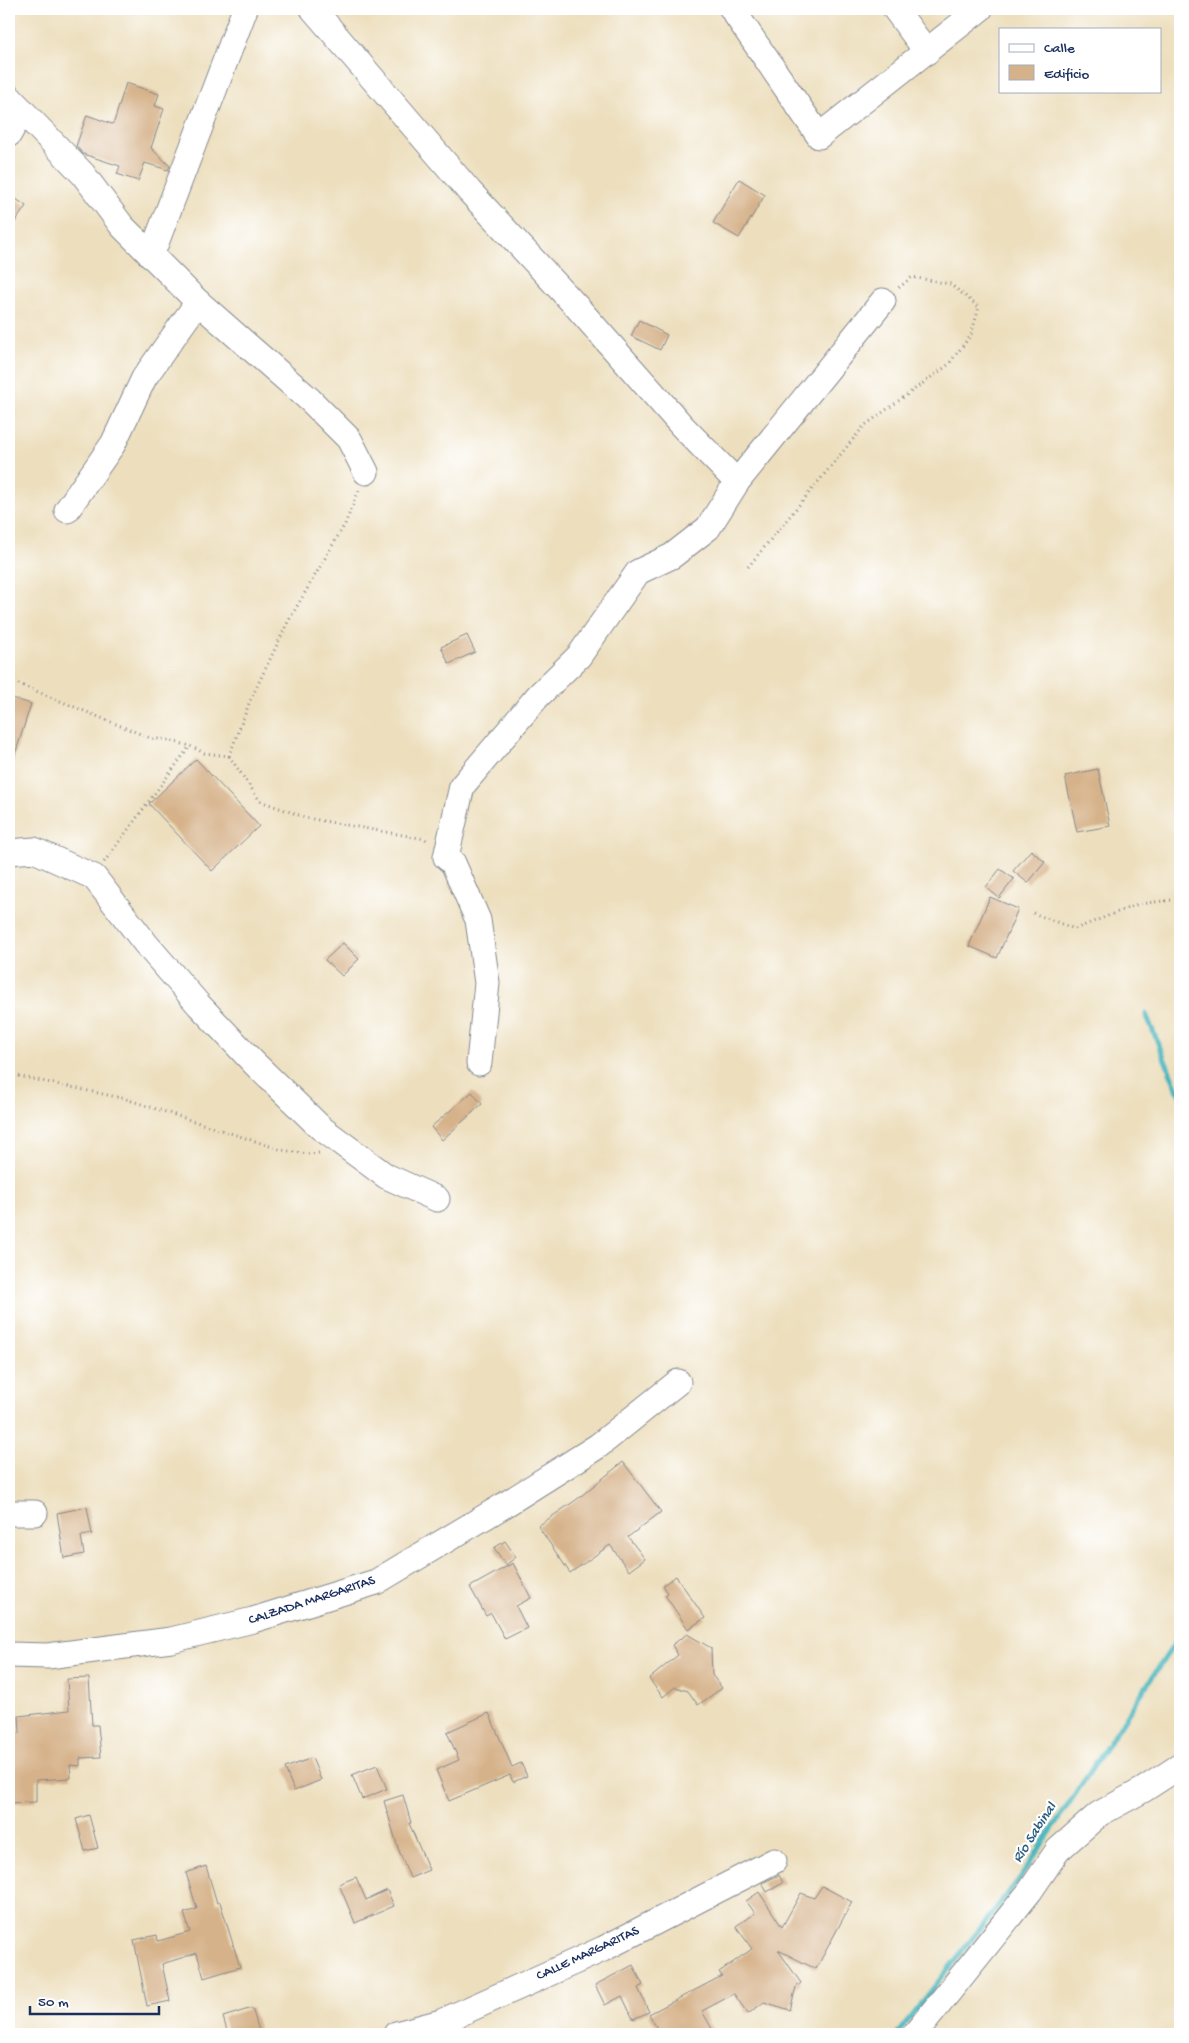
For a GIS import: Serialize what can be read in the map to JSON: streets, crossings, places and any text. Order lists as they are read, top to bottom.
{
  "streets": {
    "street": ["CALZADA MARGARITAS", "CALLE MARGARITAS"]
  },
  "water": ["Río Sabinal"],
  "legend": ["Calle", "Edificio"],
  "scale_bar": "50 m"
}
